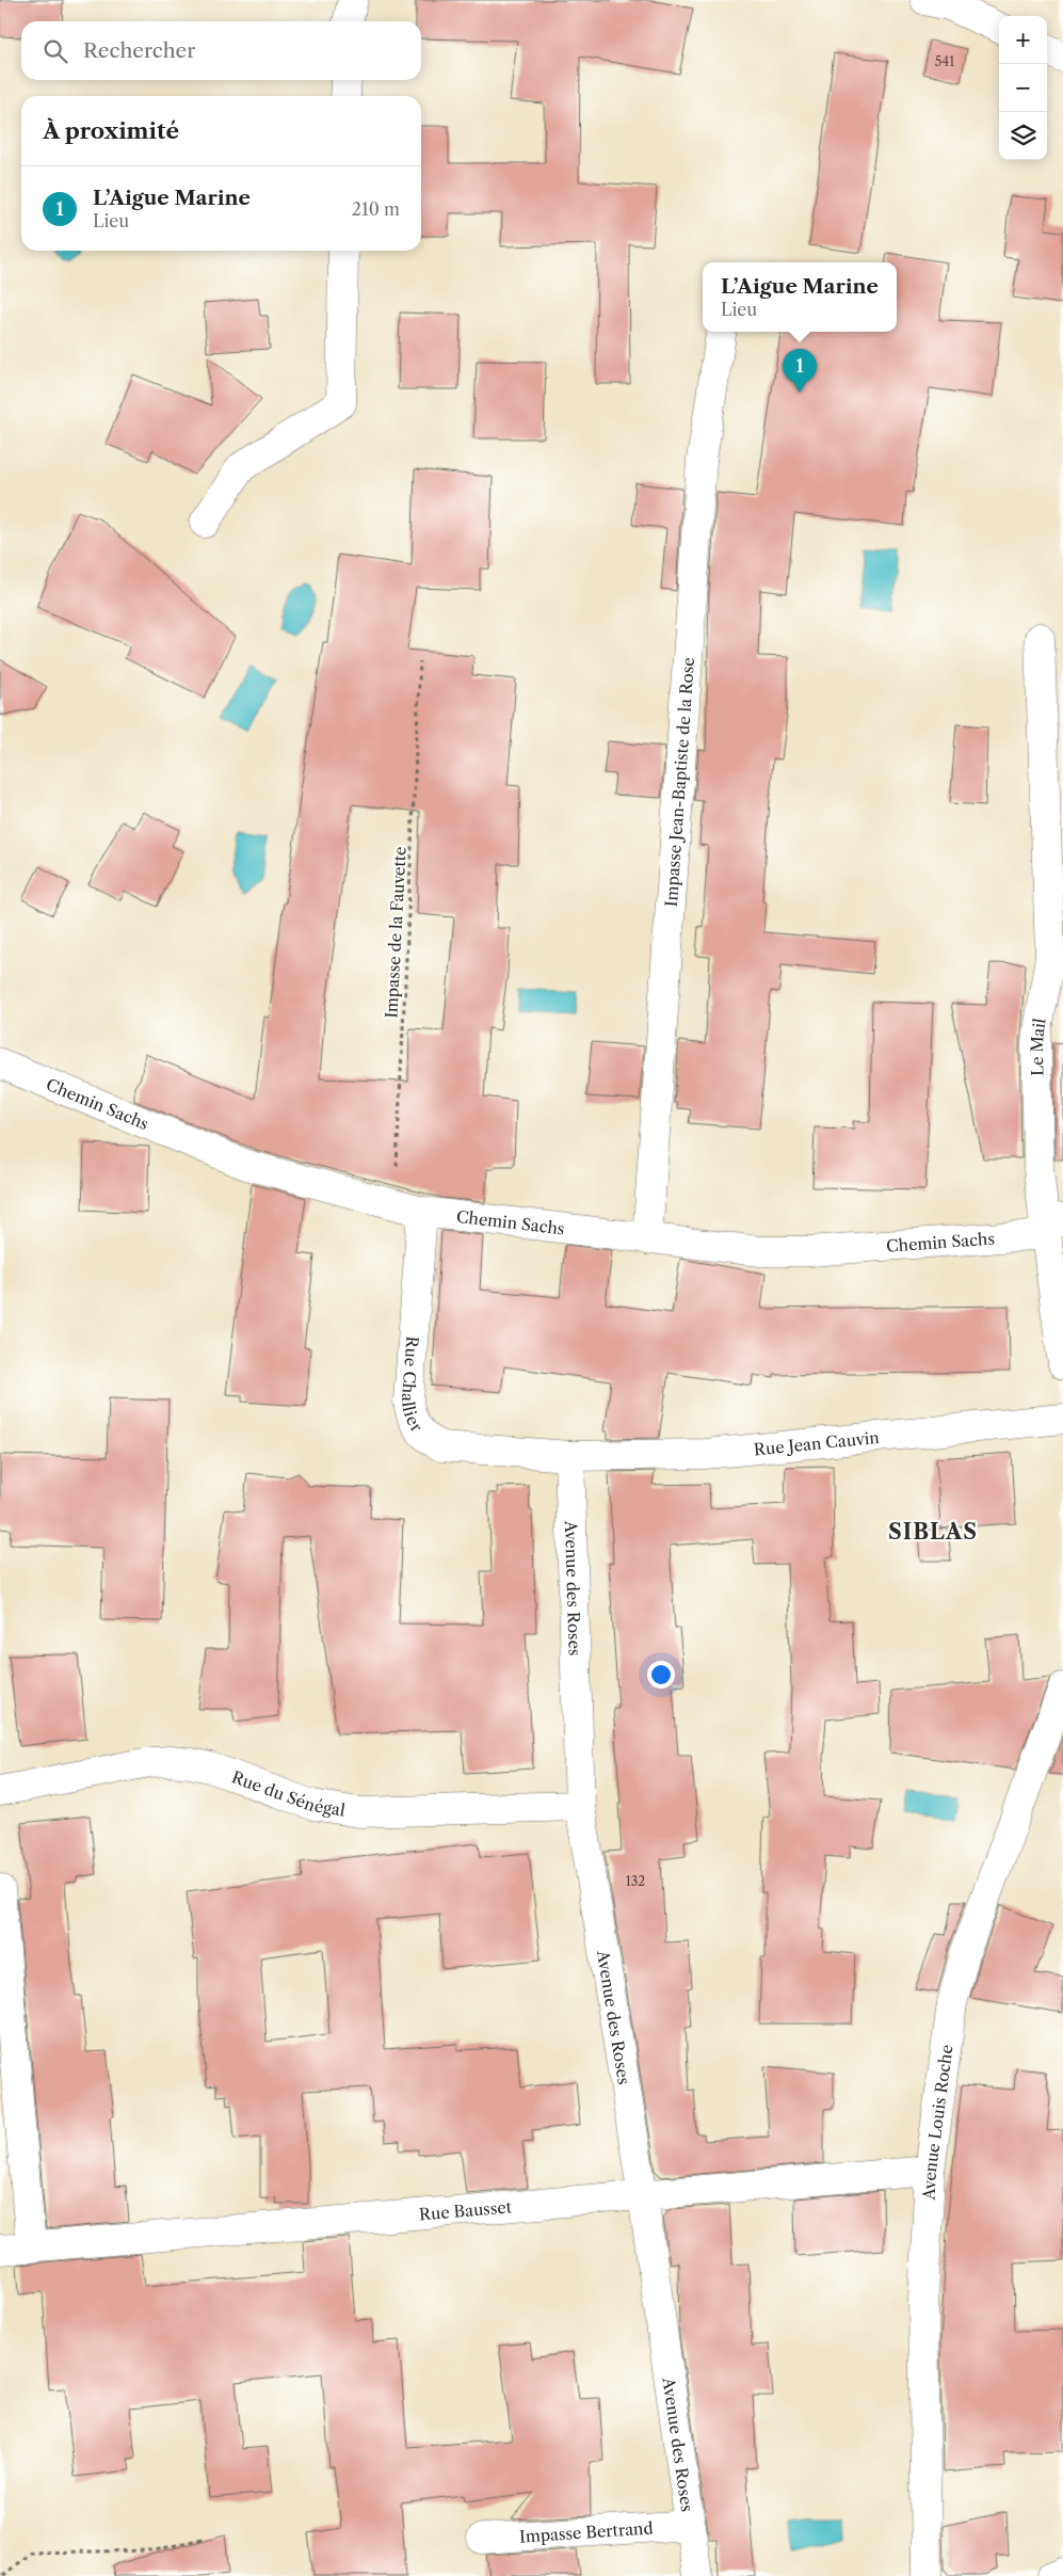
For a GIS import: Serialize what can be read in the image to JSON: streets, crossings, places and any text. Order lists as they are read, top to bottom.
{
  "streets": {
    "street": [
      "Impasse Jean-Baptiste de la Rose",
      "Le Mail",
      "Chemin Sachs",
      "Rue Challier",
      "Rue Jean Cauvin",
      "Avenue des Roses",
      "Rue du Sénégal",
      "Avenue Louis Roche",
      "Rue Bausset",
      "Impasse Bertrand"
    ],
    "path": ["Impasse de la Fauvette"]
  },
  "crossings": [
    ["Impasse Jean-Baptiste de la Rose", "Chemin Sachs"],
    ["Impasse de la Fauvette", "Chemin Sachs"],
    ["Le Mail", "Chemin Sachs"],
    ["Chemin Sachs", "Rue Challier"],
    ["Rue Challier", "Rue Jean Cauvin"],
    ["Rue Challier", "Avenue des Roses"],
    ["Rue Jean Cauvin", "Avenue des Roses"],
    ["Avenue des Roses", "Rue du Sénégal"],
    ["Avenue des Roses", "Rue Bausset"],
    ["Avenue des Roses", "Impasse Bertrand"],
    ["Avenue Louis Roche", "Rue Bausset"]
  ],
  "districts": ["SIBLAS"],
  "house_numbers": ["541", "132"],
  "page": {
    "map_buttons": ["+", "−"],
    "search": "Rechercher",
    "heading": "À proximité",
    "list": [
      {
        "mark": "1",
        "name": "L’Aigue Marine",
        "note": "Lieu",
        "value": "210 m"
      }
    ],
    "popup": ["L’Aigue Marine", "Lieu"],
    "pins": "1"
  }
}
